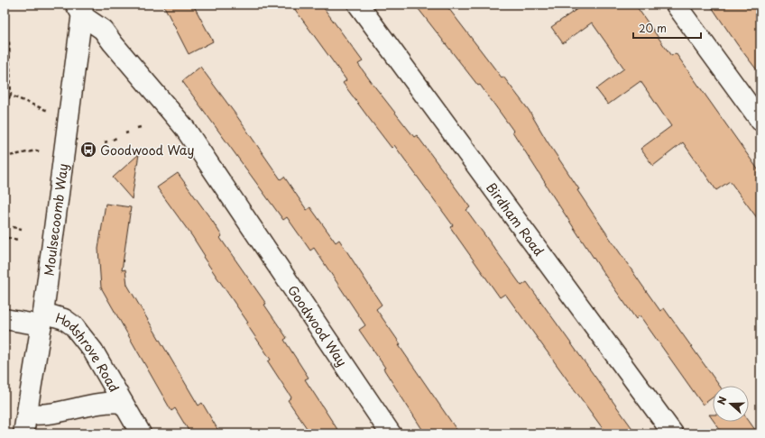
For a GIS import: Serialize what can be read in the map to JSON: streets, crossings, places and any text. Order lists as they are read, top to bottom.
{
  "streets": {
    "street": [
      "Moulsecoomb Way",
      "Birdham Road",
      "Goodwood Way",
      "Hodshrove Road"
    ]
  },
  "crossings": [
    ["Moulsecoomb Way", "Goodwood Way"],
    ["Moulsecoomb Way", "Hodshrove Road"]
  ],
  "places": {
    "bus stop": ["Goodwood Way"]
  },
  "scale_bar": "20 m",
  "north": "left"
}
